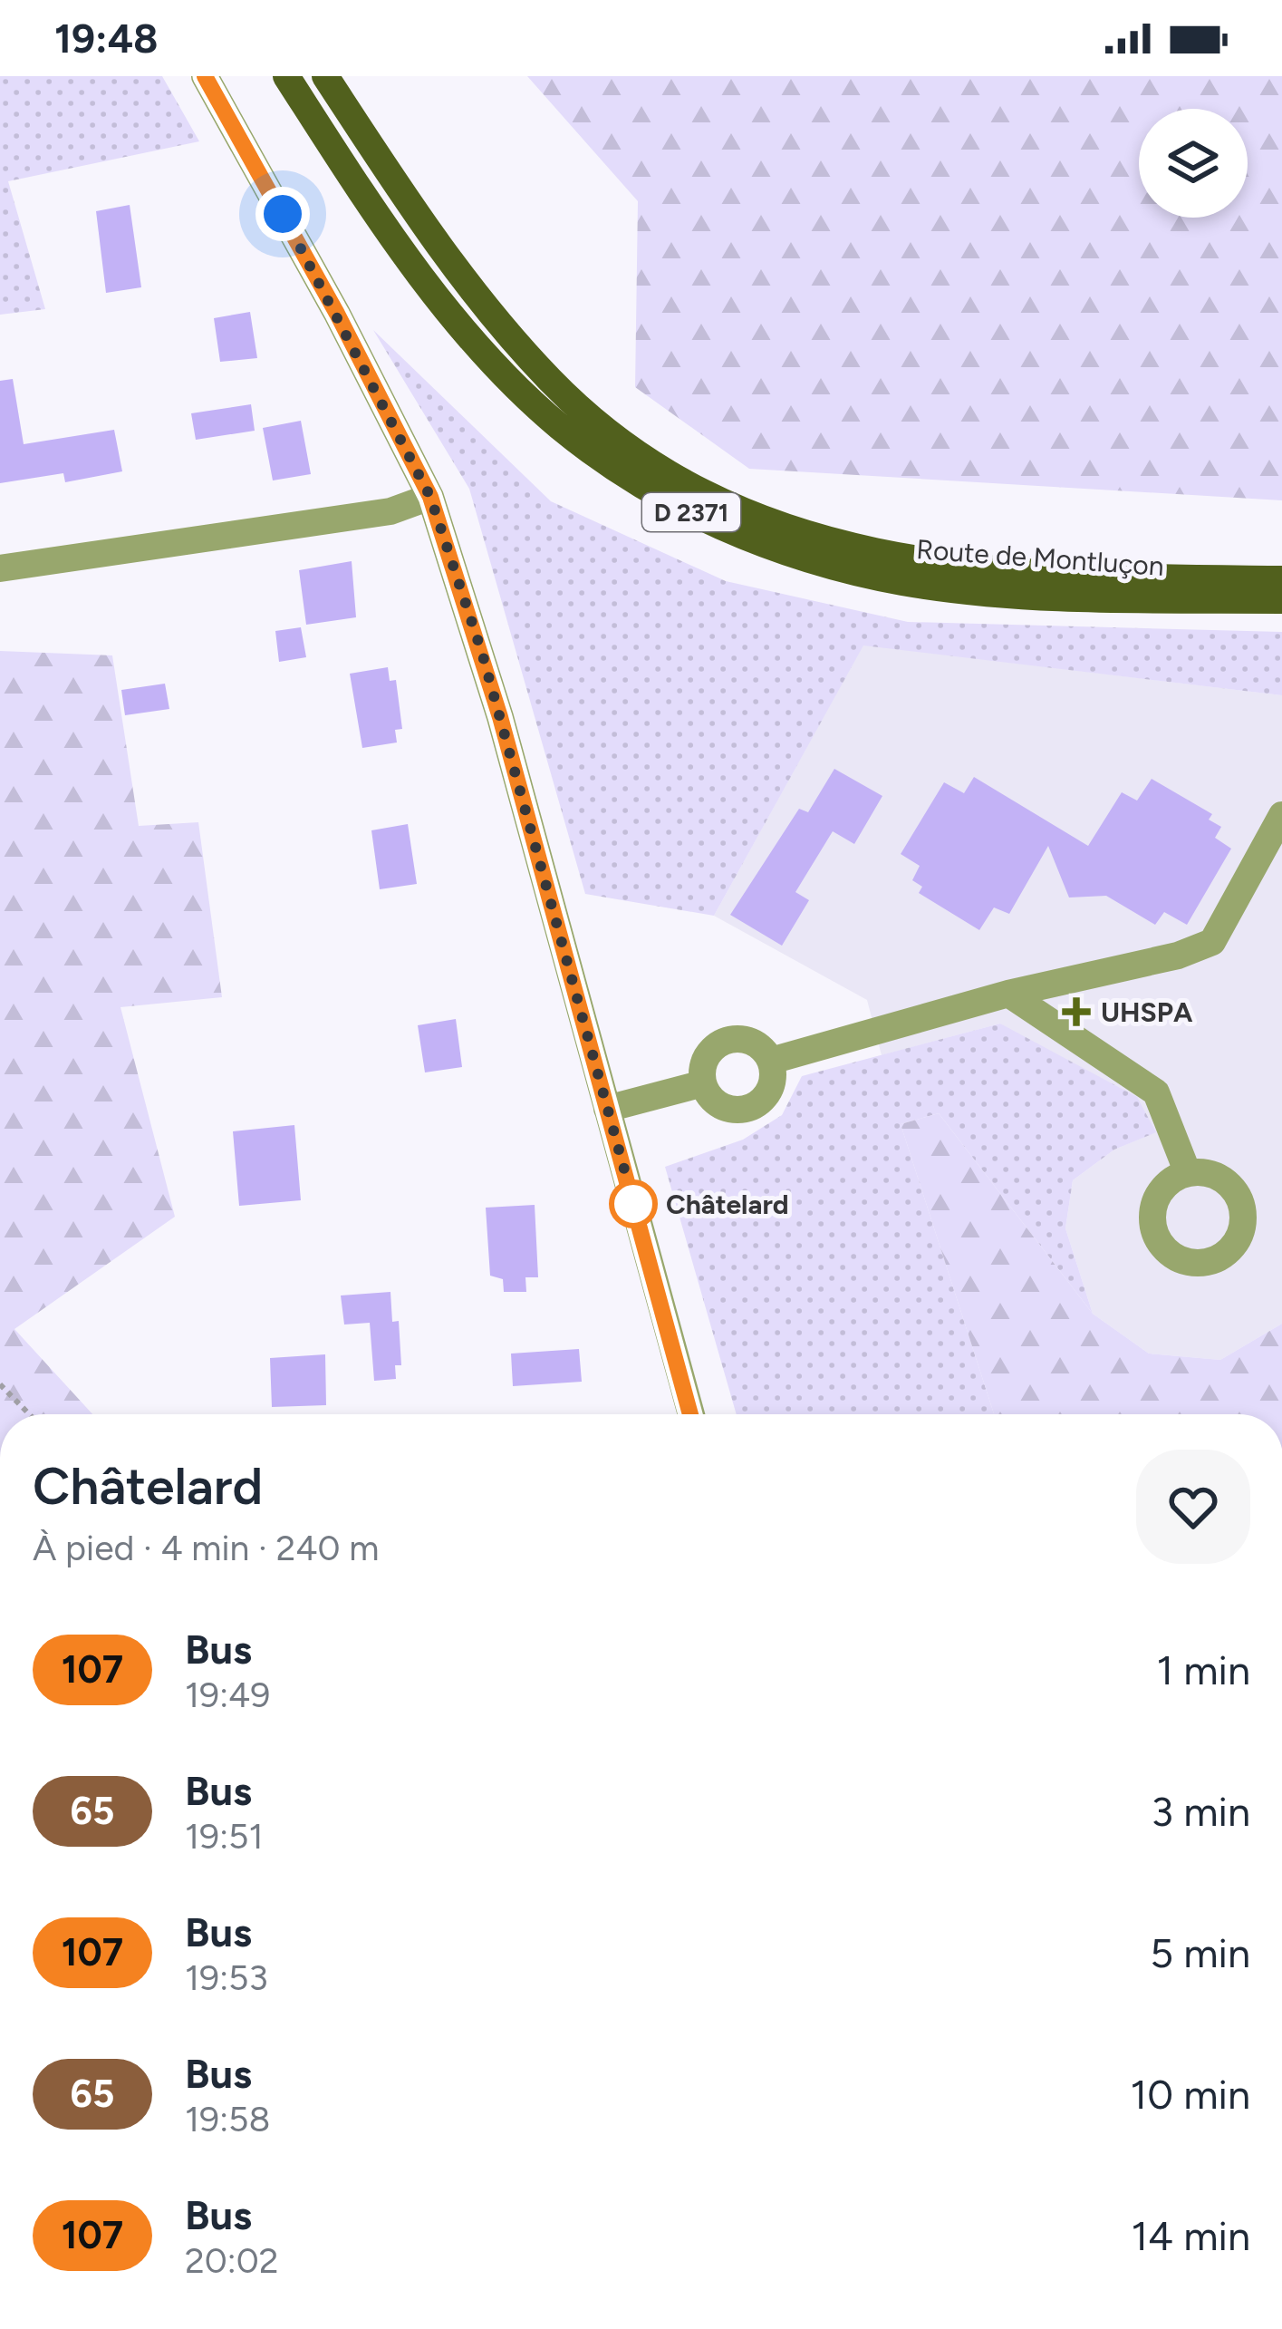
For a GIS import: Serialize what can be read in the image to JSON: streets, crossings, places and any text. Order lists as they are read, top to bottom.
{
  "streets": {
    "main road": ["D 2371", "Route de Montluçon"]
  },
  "places": {
    "health": ["UHSPA"],
    "other": ["Châtelard"]
  },
  "lines": ["bus line 107"],
  "page": {
    "status": "19:48",
    "heading": ["Châtelard", "À pied · 4 min · 240 m"],
    "list": [
      {
        "mark": "107",
        "name": "Bus",
        "note": "19:49",
        "value": "1 min"
      },
      {
        "mark": "65",
        "name": "Bus",
        "note": "19:51",
        "value": "3 min"
      },
      {
        "mark": "107",
        "name": "Bus",
        "note": "19:53",
        "value": "5 min"
      },
      {
        "mark": "65",
        "name": "Bus",
        "note": "19:58",
        "value": "10 min"
      },
      {
        "mark": "107",
        "name": "Bus",
        "note": "20:02",
        "value": "14 min"
      }
    ]
  }
}
